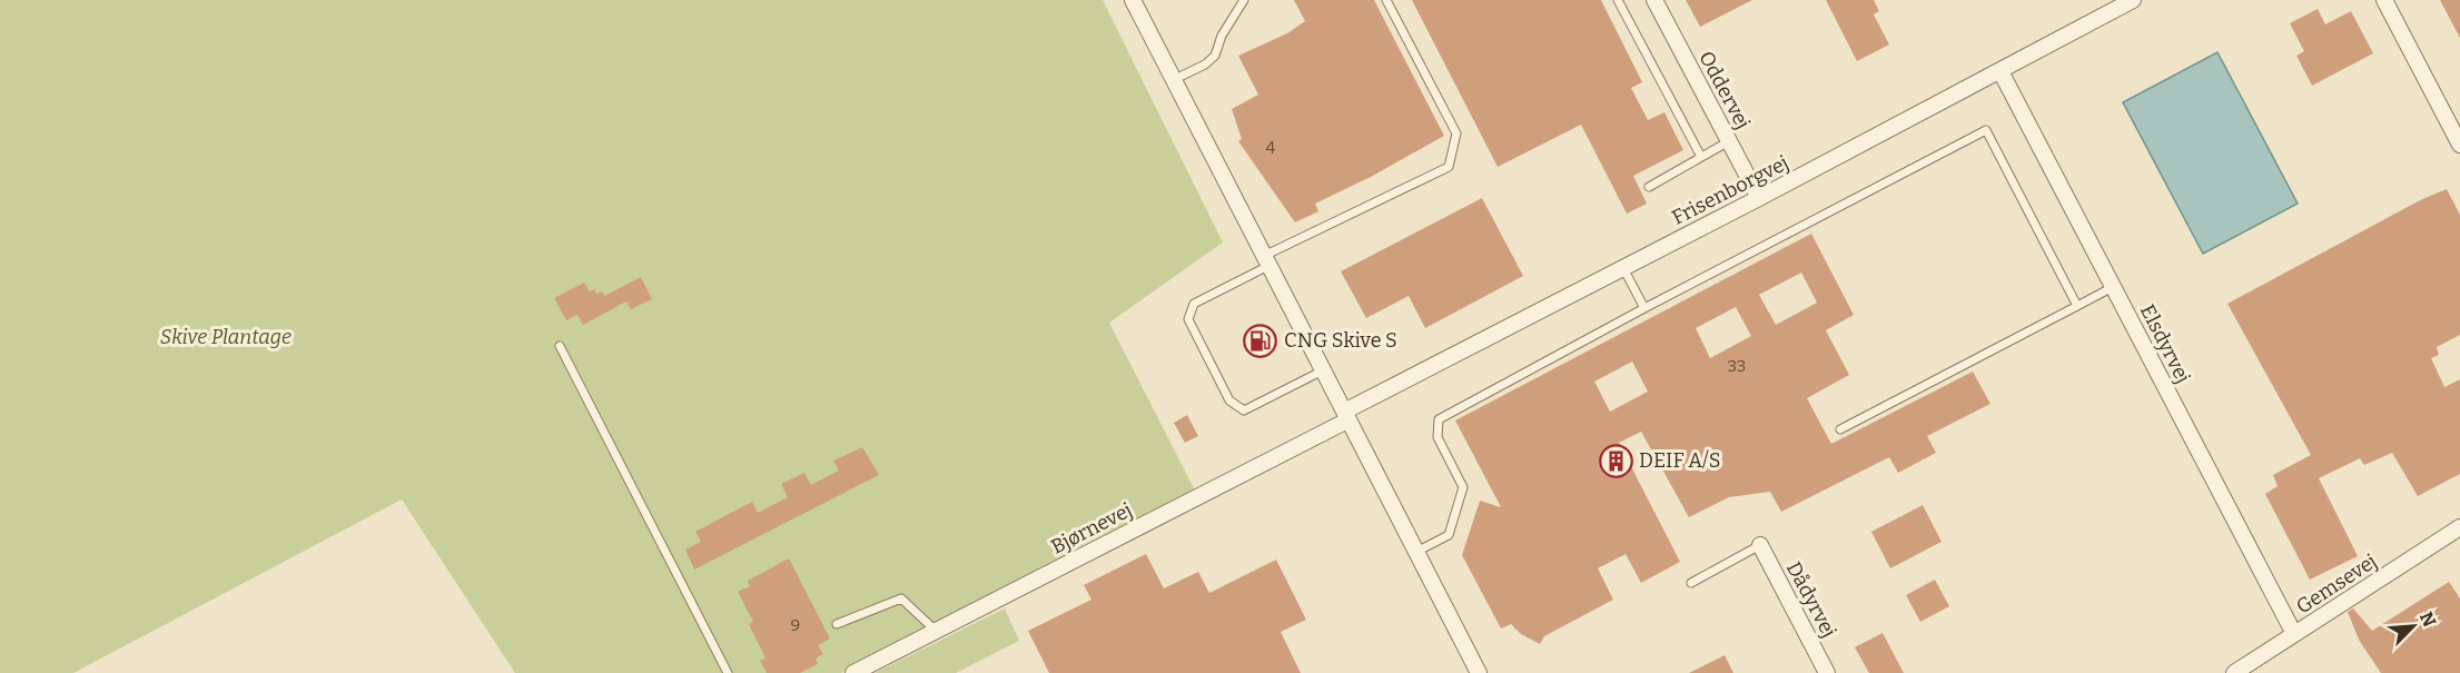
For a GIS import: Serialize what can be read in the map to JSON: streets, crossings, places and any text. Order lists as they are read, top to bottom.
{
  "streets": {
    "street": [
      "Oddervej",
      "Frisenborgvej",
      "Elsdyrvej",
      "Bjørnevej",
      "Gemsevej",
      "Dådyrvej"
    ]
  },
  "crossings": [
    ["Oddervej", "Frisenborgvej"],
    ["Frisenborgvej", "Elsdyrvej"],
    ["Frisenborgvej", "Bjørnevej"],
    ["Elsdyrvej", "Gemsevej"]
  ],
  "parks": ["Skive Plantage"],
  "places": {
    "fuel station": ["CNG Skive S"],
    "building": ["DEIF A/S"]
  },
  "house_numbers": ["4", "33", "9"],
  "north": "top right"
}
